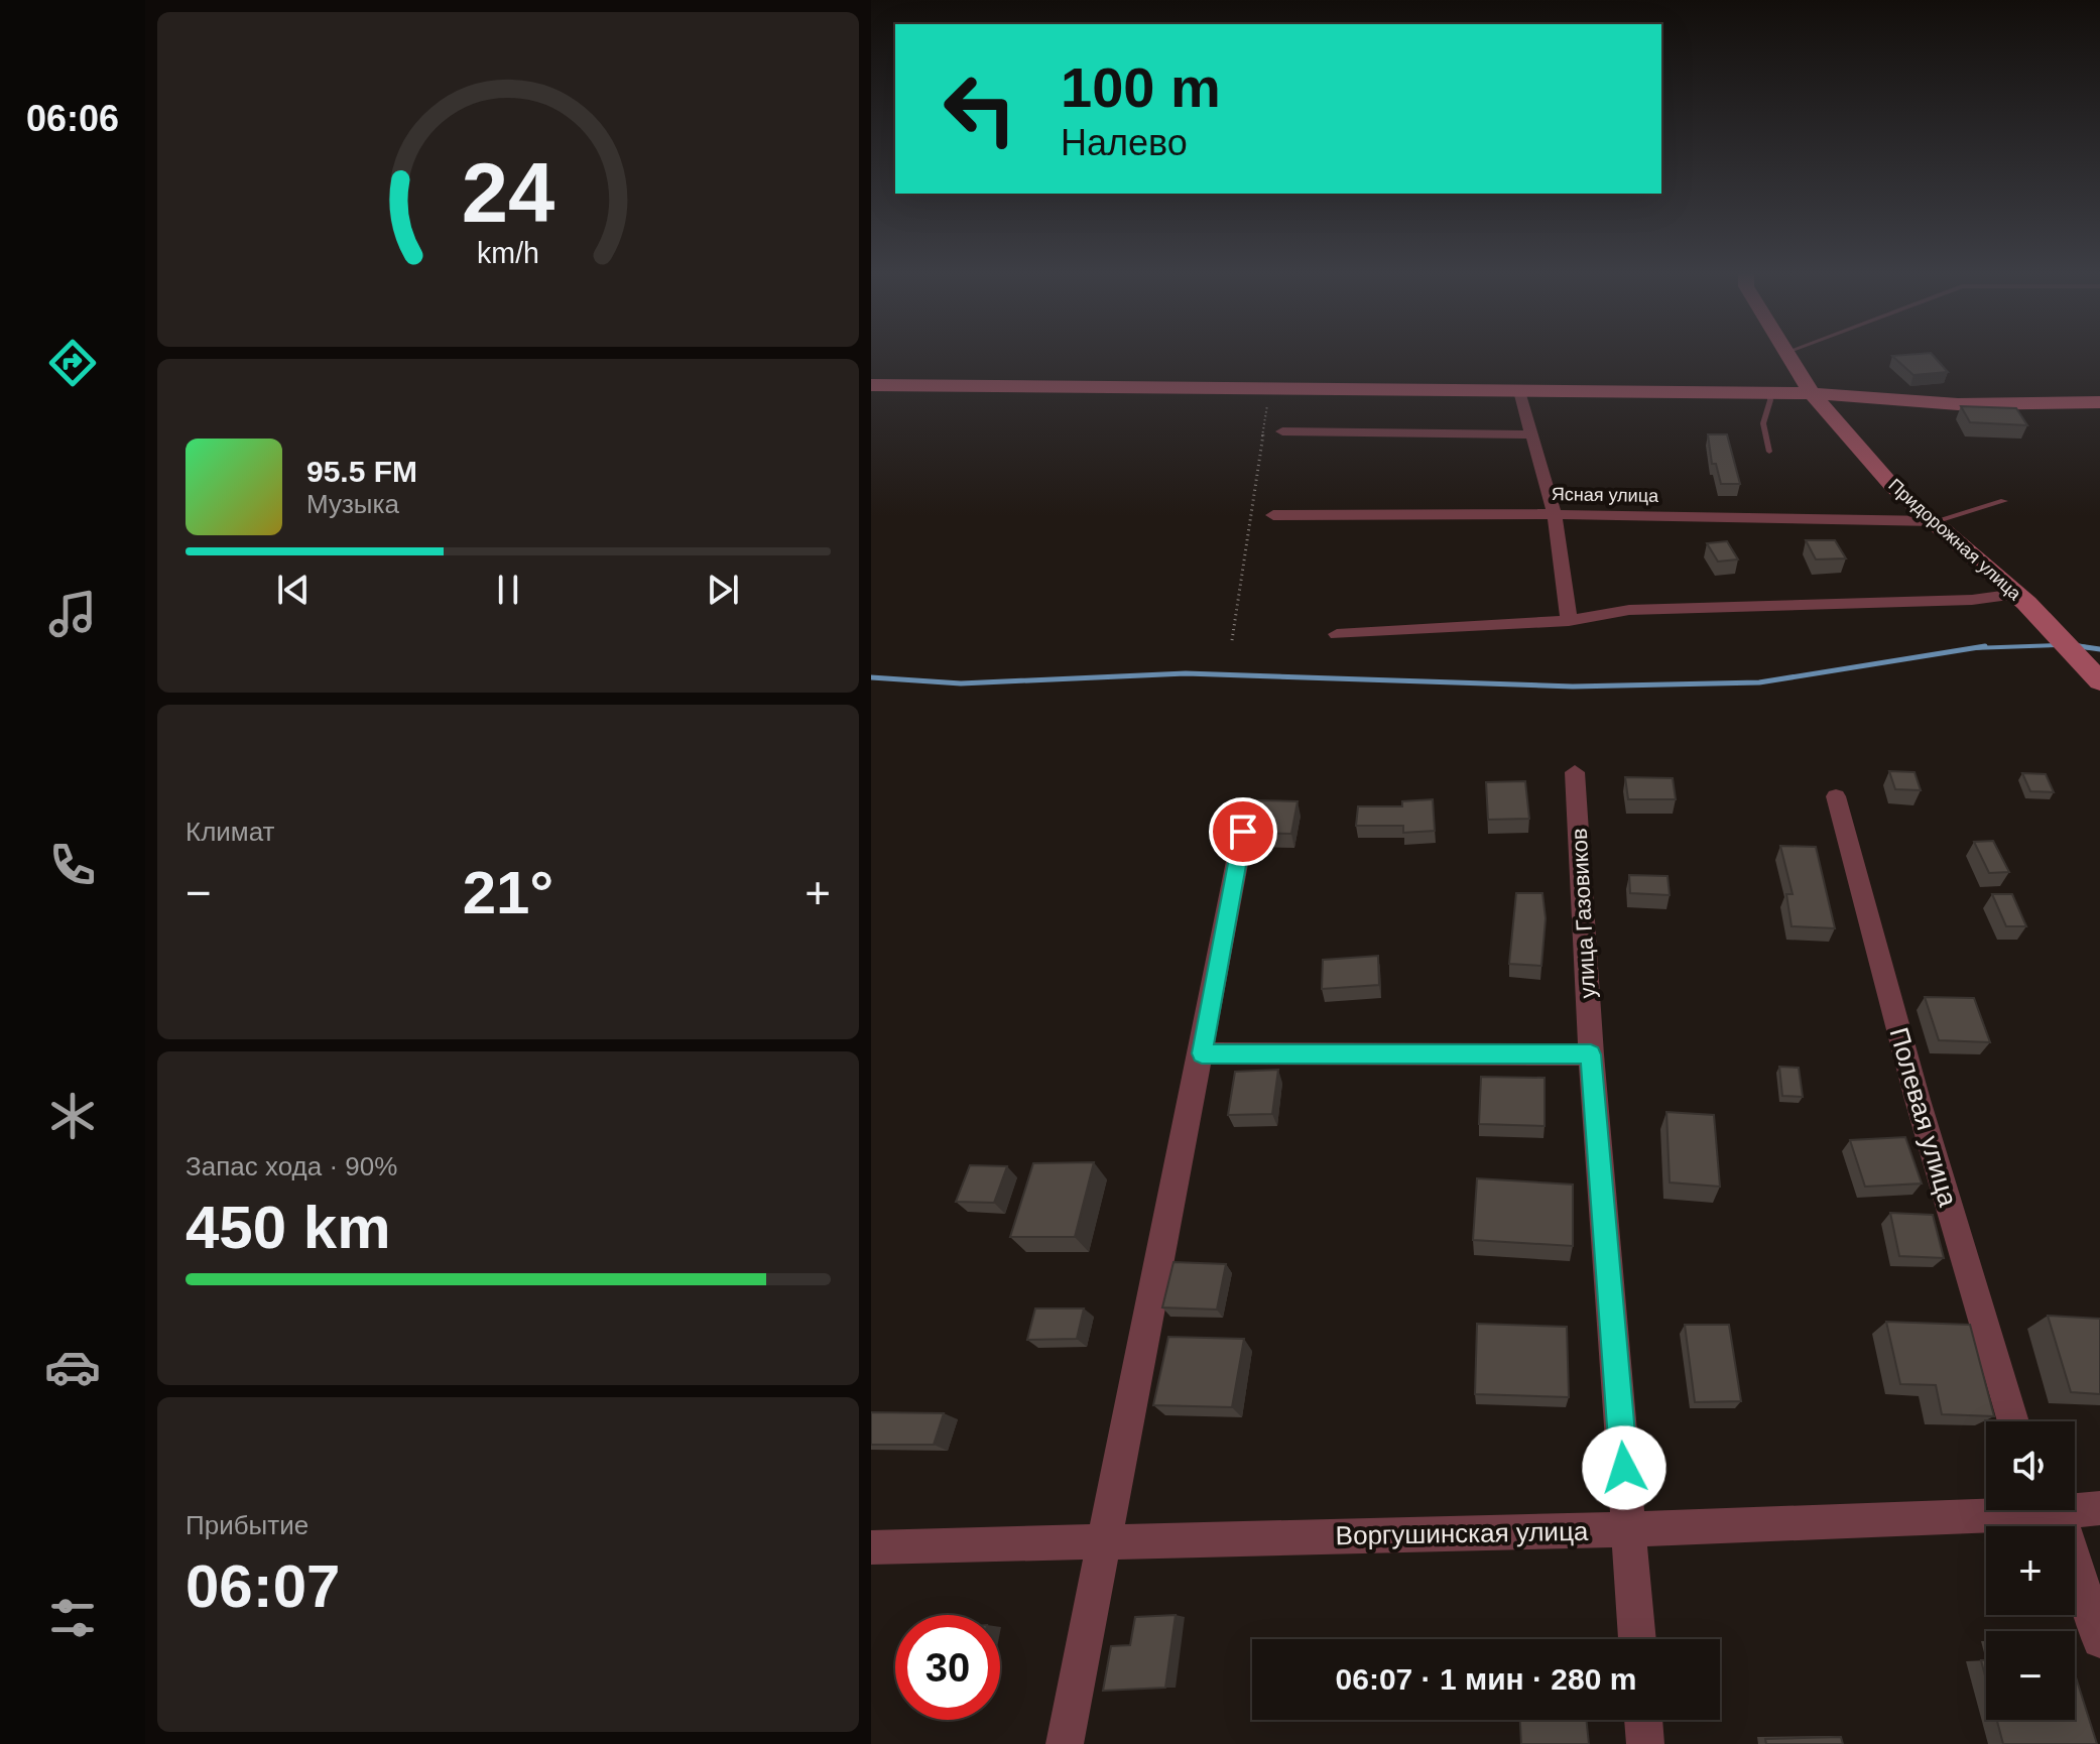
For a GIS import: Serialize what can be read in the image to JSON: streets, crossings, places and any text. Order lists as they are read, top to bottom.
{
  "streets": {
    "street": [
      "Ясная улица",
      "Придорожная улица",
      "улица Газовиков",
      "Полевая улица",
      "Воргушинская улица"
    ]
  },
  "crossings": [
    ["Ясная улица", "Придорожная улица"],
    ["улица Газовиков", "Воргушинская улица"]
  ],
  "page": {
    "tabs": "06:06",
    "turn": ["100 m", "Налево"],
    "song": ["95.5 FM", "Музыка"],
    "tile": [
      "Климат",
      ["Запас хода · 90%", "450 km"],
      ["Прибытие", "06:07"]
    ],
    "heat": ["−", "21°", "+"],
    "map_buttons": ["+", "−"],
    "limit": "30",
    "trip": "06:07 · 1 мин · 280 m",
    "gauge": ["24", "km/h"]
  }
}
